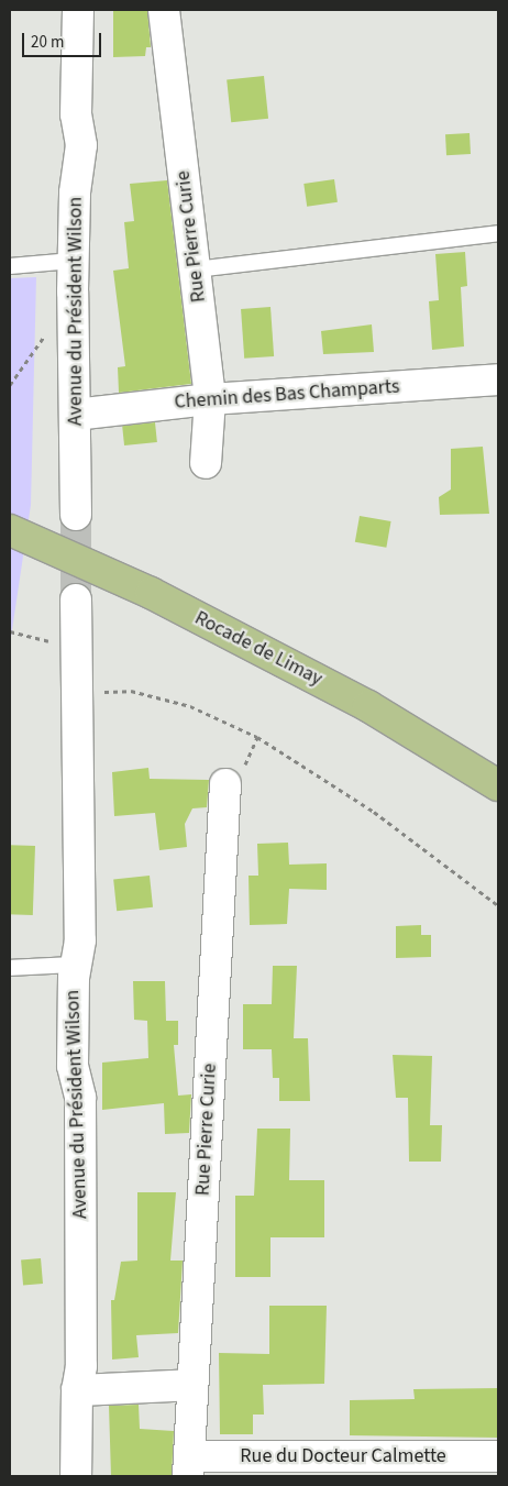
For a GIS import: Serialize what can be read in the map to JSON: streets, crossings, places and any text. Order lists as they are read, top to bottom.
{
  "streets": {
    "main road": ["Rocade de Limay"],
    "street": [
      "Rue Pierre Curie",
      "Avenue du Président Wilson",
      "Chemin des Bas Champarts",
      "Rue du Docteur Calmette"
    ]
  },
  "crossings": [
    ["Rue Pierre Curie", "Chemin des Bas Champarts"],
    ["Rue Pierre Curie", "Rue du Docteur Calmette"],
    ["Avenue du Président Wilson", "Chemin des Bas Champarts"]
  ],
  "scale_bar": "20 m"
}
